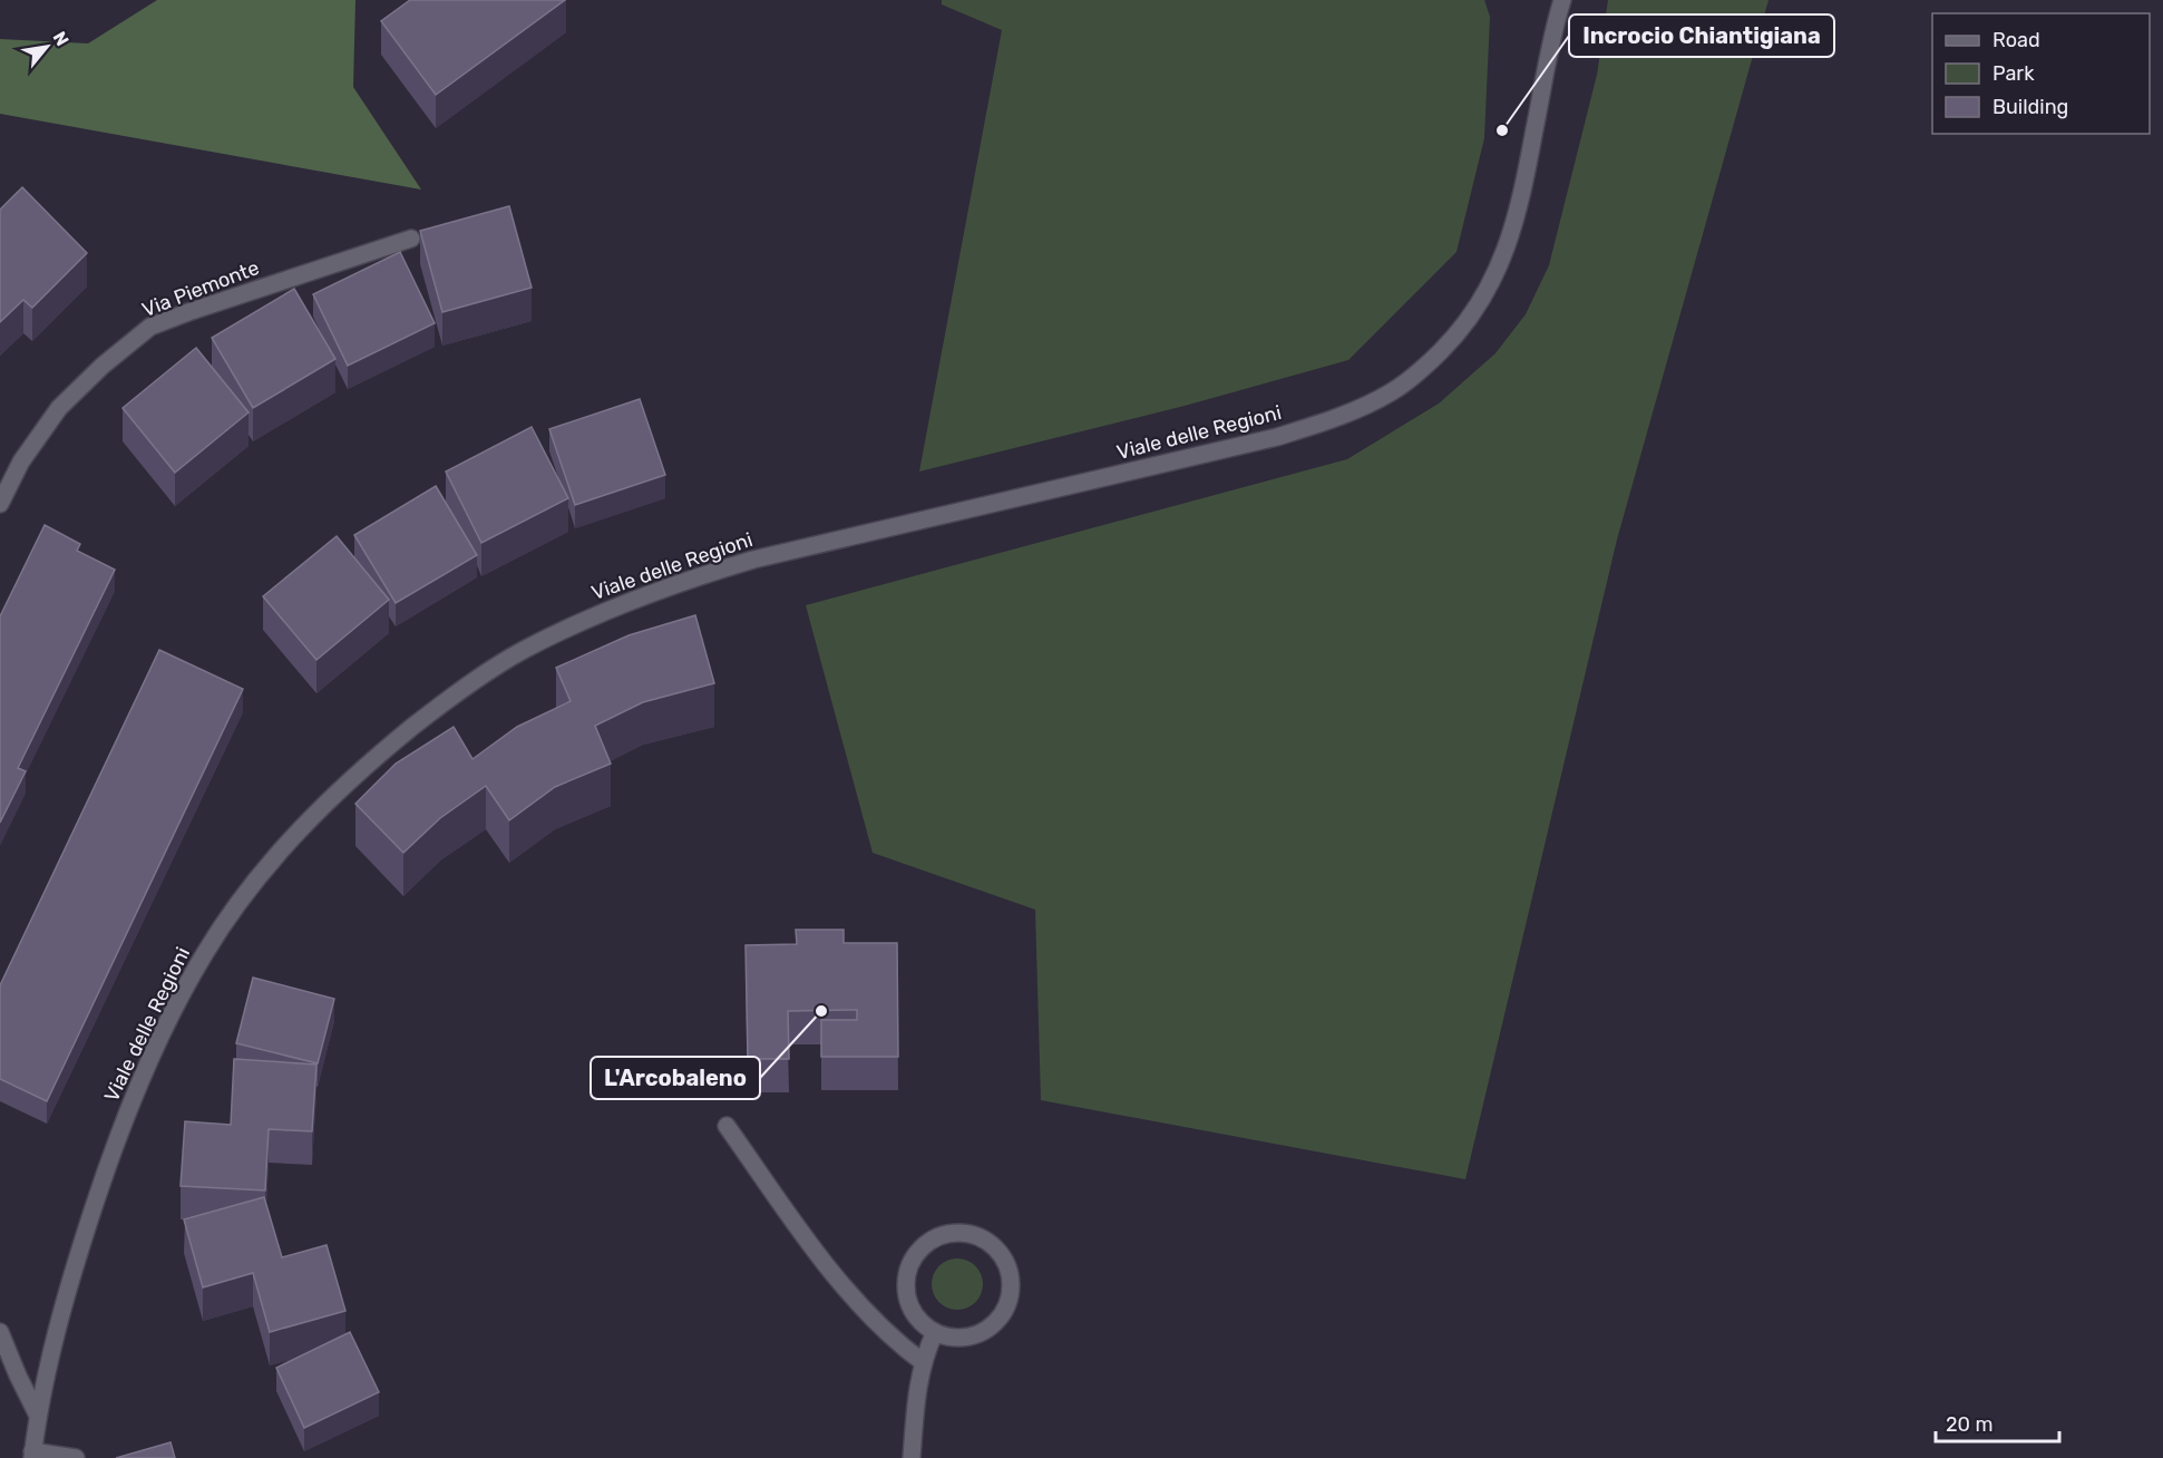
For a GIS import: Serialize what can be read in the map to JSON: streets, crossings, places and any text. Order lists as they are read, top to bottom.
{
  "streets": {
    "street": ["Via Piemonte", "Viale delle Regioni"]
  },
  "places": ["Incrocio Chiantigiana", "L'Arcobaleno"],
  "legend": ["Road", "Park", "Building"],
  "scale_bar": "20 m",
  "north": "top right"
}
